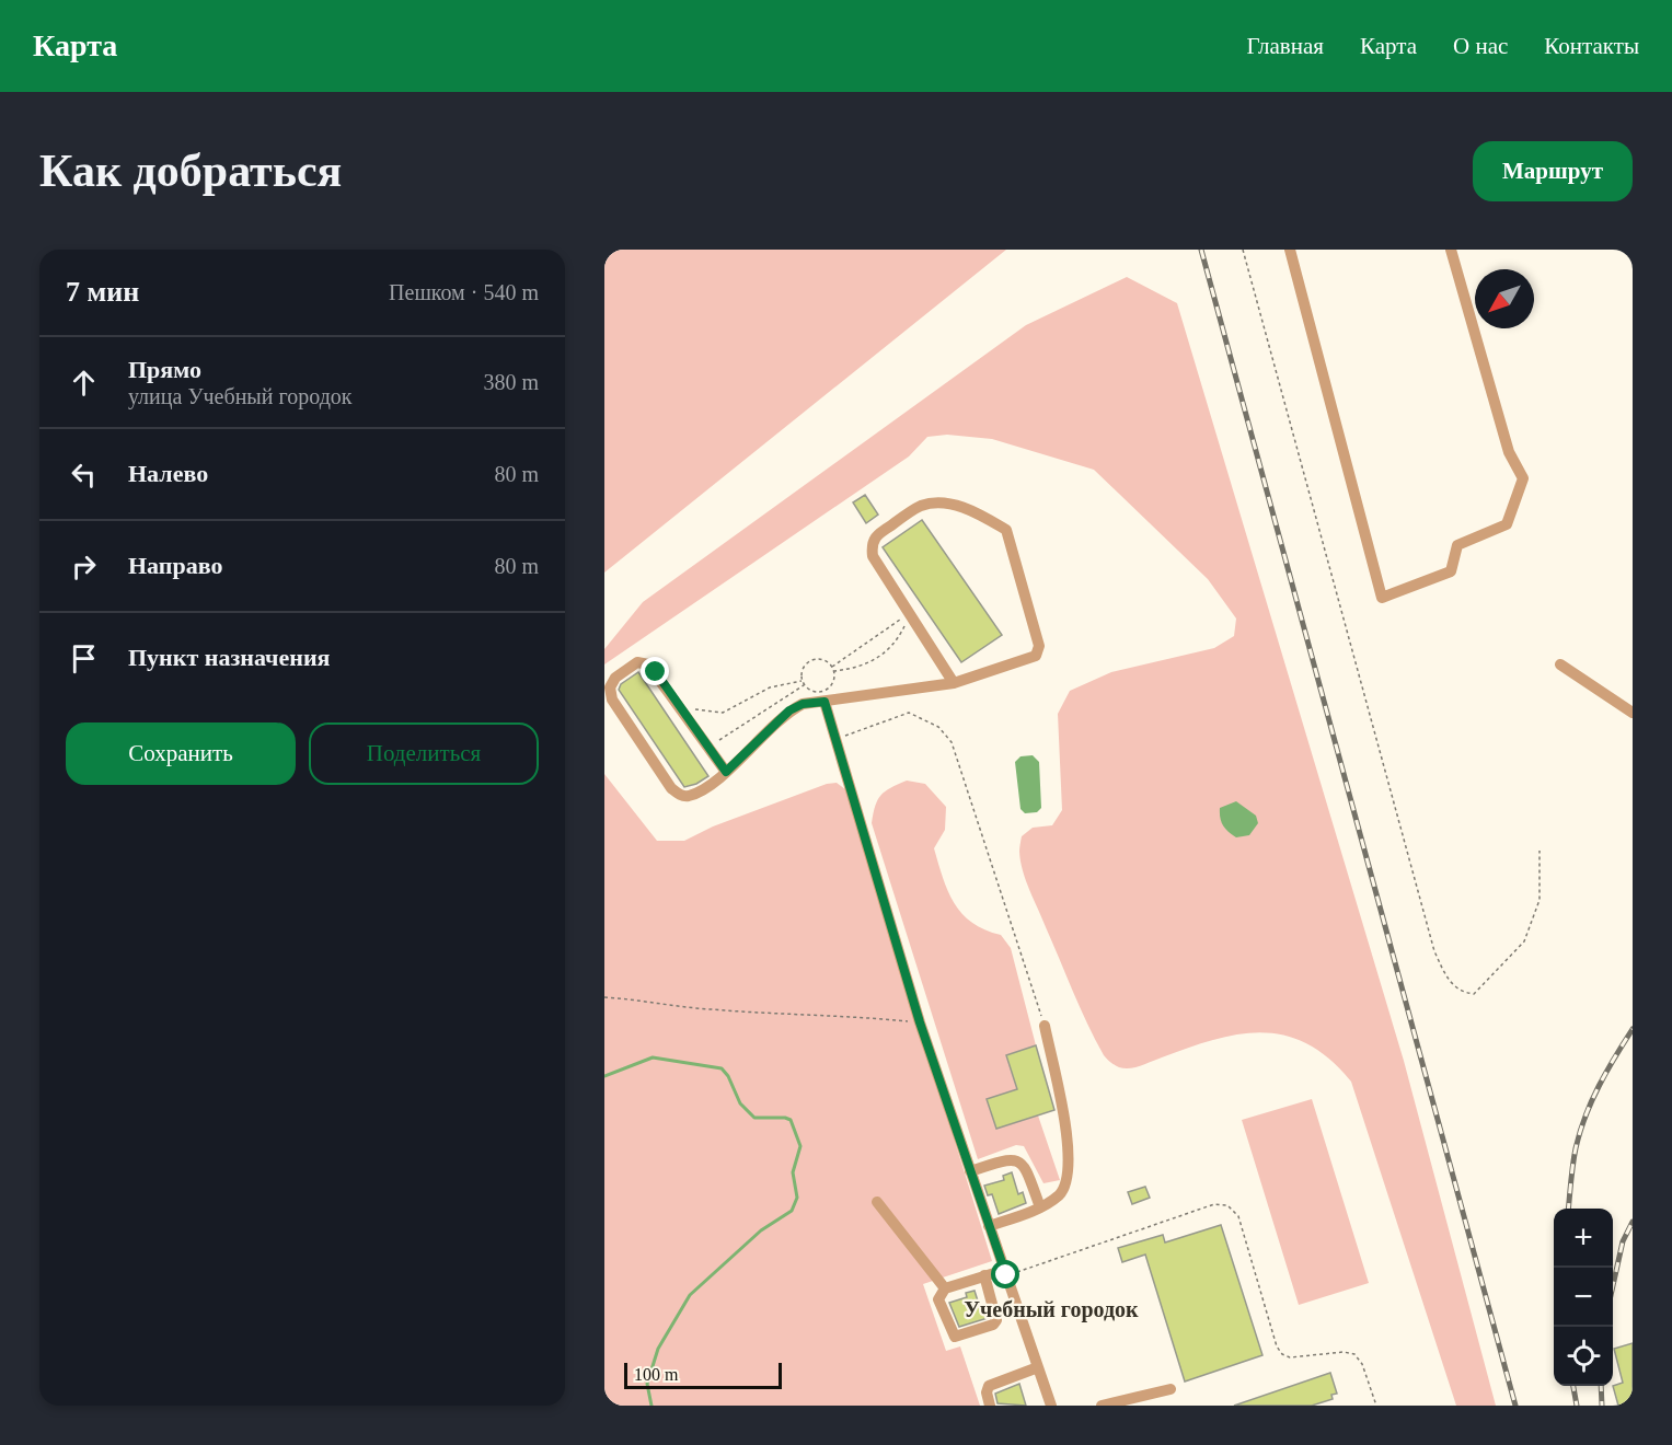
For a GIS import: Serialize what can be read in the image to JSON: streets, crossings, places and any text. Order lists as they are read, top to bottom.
{
  "districts": ["Учебный городок"],
  "scale_bar": "100 m",
  "north": "bottom left",
  "page": {
    "header": "Карта",
    "nav": [
      "Главная",
      "Карта",
      "О нас",
      "Контакты"
    ],
    "buttons": [
      "Маршрут",
      ["Сохранить", "Поделиться"]
    ],
    "title": "Как добраться",
    "heading": ["7 мин", "Пешком · 540 m"],
    "list": [
      ["Прямо", "улица Учебный городок", "380 m"],
      ["Налево", "80 m"],
      ["Направо", "80 m"],
      "Пункт назначения"
    ],
    "map_buttons": ["+", "−"],
    "scale": "100 m"
  }
}
